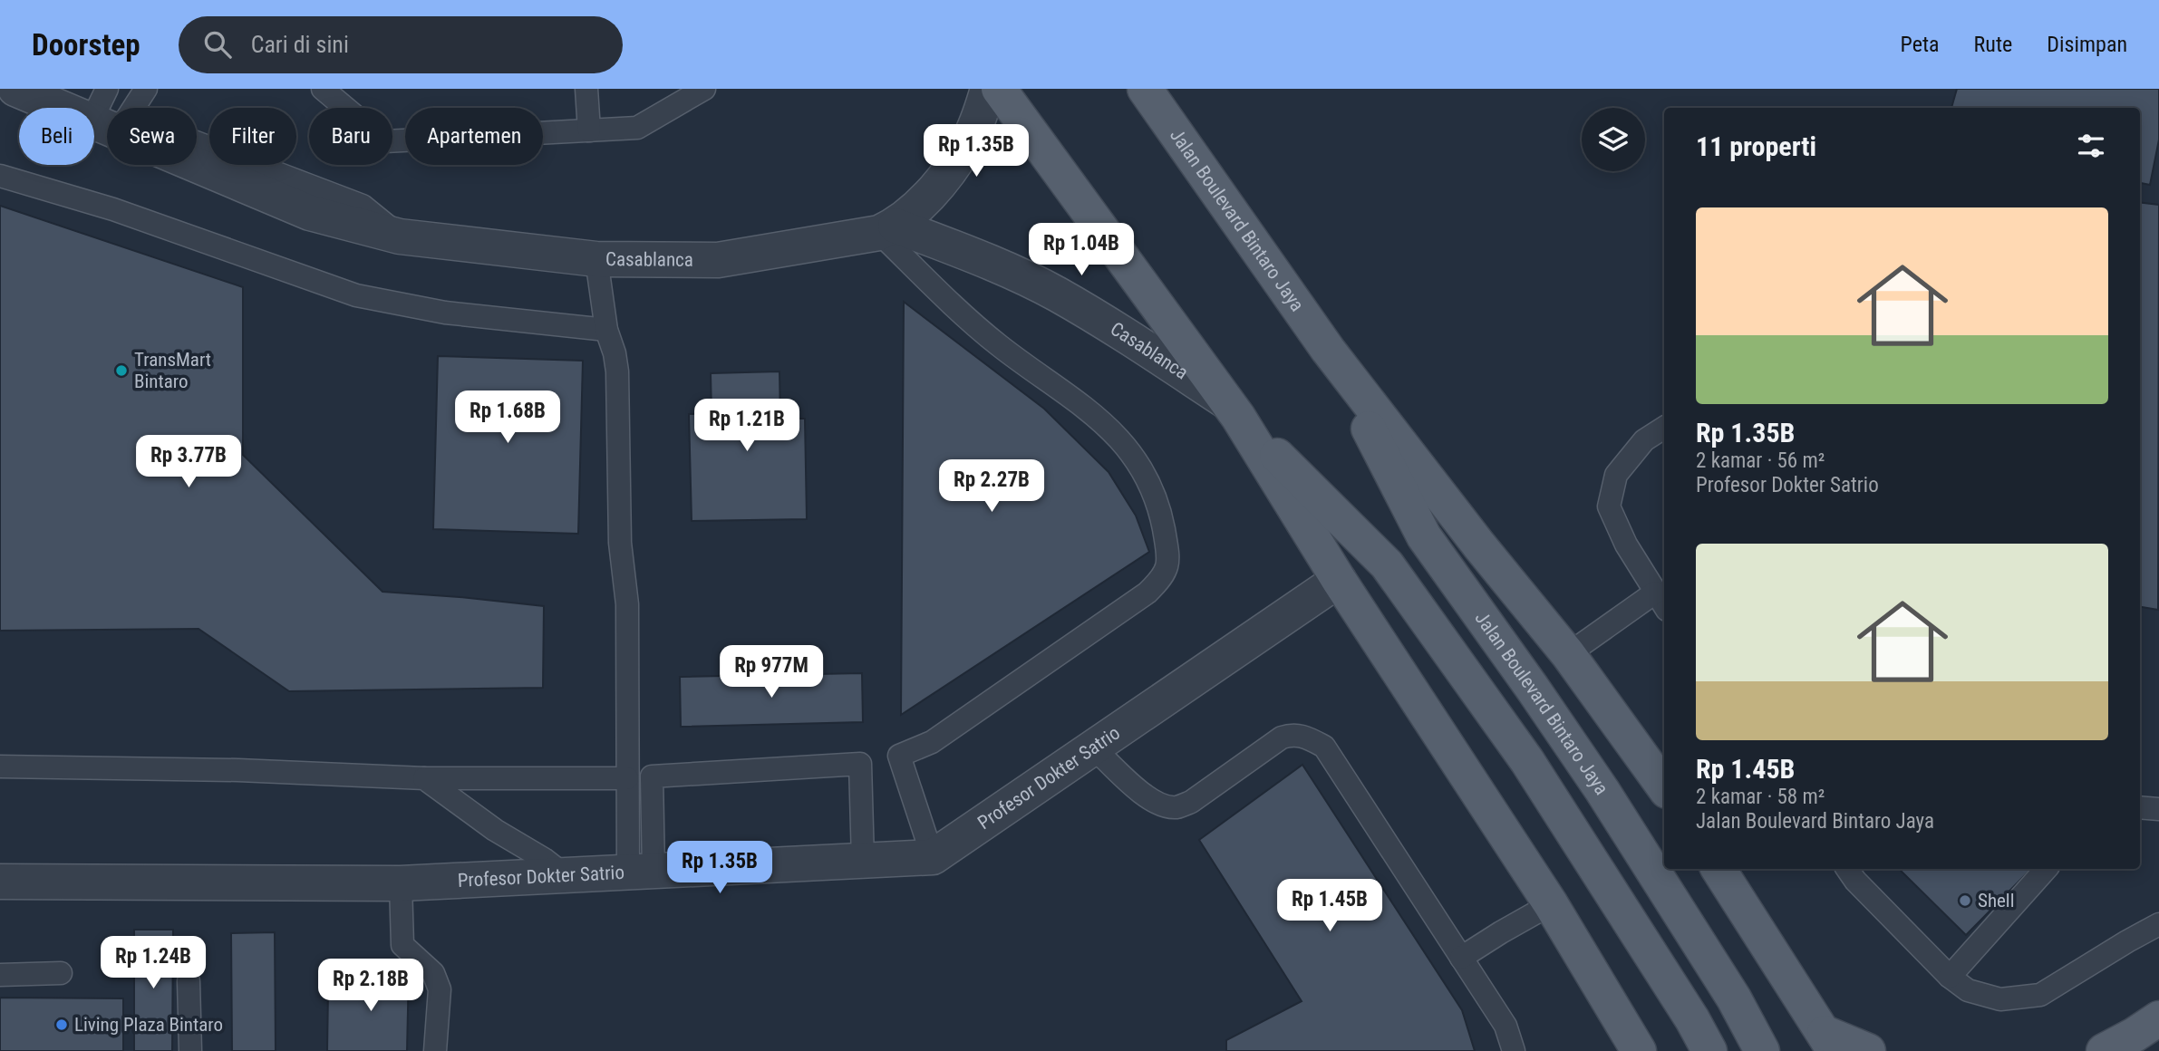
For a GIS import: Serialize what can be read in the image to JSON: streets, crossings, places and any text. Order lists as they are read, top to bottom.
{
  "streets": {
    "main road": ["Jalan Boulevard Bintaro Jaya"],
    "street": ["Casablanca", "Profesor Dokter Satrio"]
  },
  "places": ["TransMart Bintaro", "Shell", "Living Plaza Bintaro"],
  "page": {
    "header": "Doorstep",
    "search": "Cari di sini",
    "nav": ["Peta", "Rute", "Disimpan"],
    "chip": [
      "Beli",
      "Sewa",
      "Filter",
      "Baru",
      "Apartemen"
    ],
    "heading": "11 properti",
    "price": [
      "Rp 1.35B",
      "Rp 1.04B",
      "Rp 1.68B",
      "Rp 1.21B",
      "Rp 3.77B",
      "Rp 2.27B",
      "Rp 977M",
      "Rp 1.35B",
      "Rp 1.45B",
      "Rp 1.24B",
      "Rp 2.18B"
    ],
    "list": [
      {
        "name": "Rp 1.35B",
        "note": "2 kamar · 56 m² · Profesor Dokter Satrio"
      },
      {
        "name": "Rp 1.45B",
        "note": "2 kamar · 58 m² · Jalan Boulevard Bintaro Jaya"
      }
    ]
  }
}
